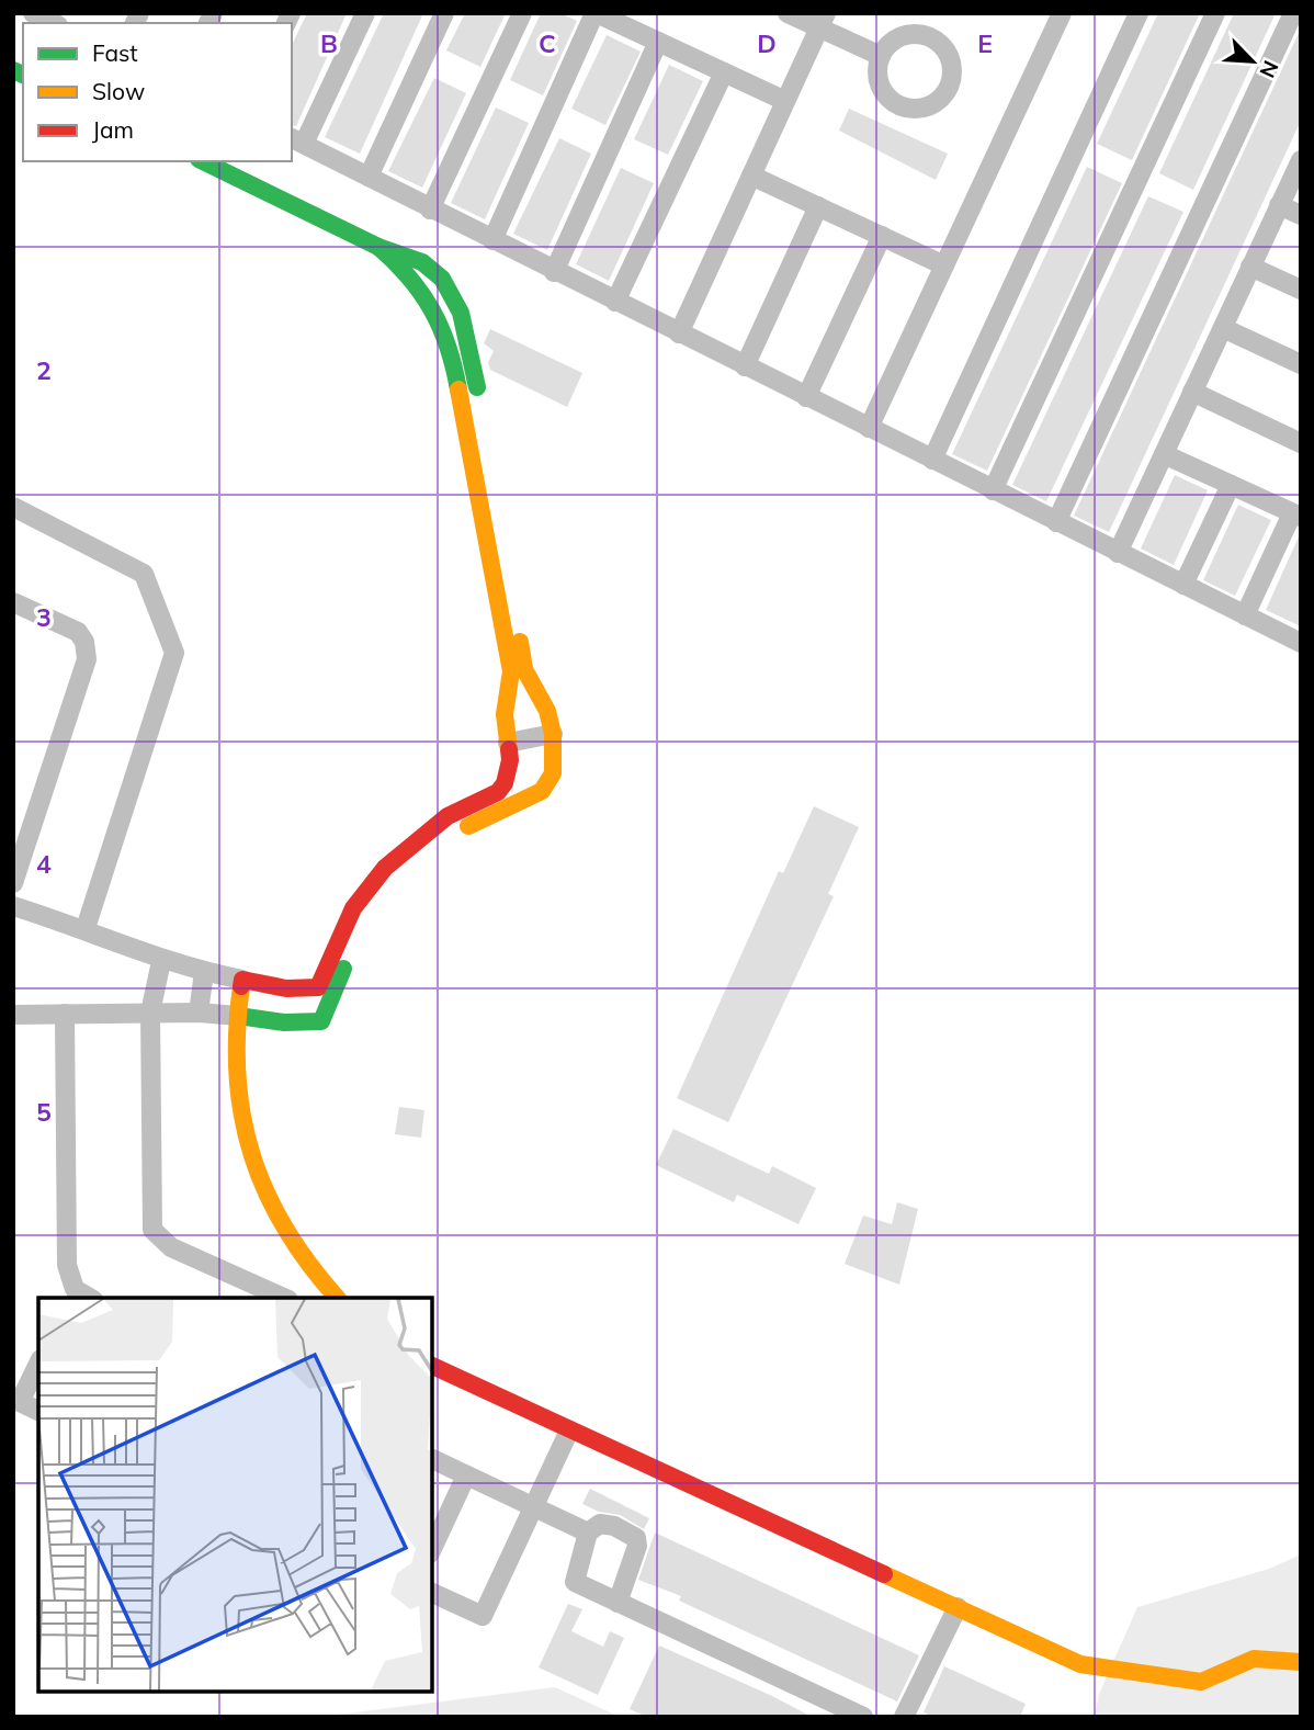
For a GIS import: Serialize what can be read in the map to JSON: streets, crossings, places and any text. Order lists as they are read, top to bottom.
{
  "legend": ["Fast", "Slow", "Jam"],
  "north": "bottom right",
  "grid": {
    "columns": [
      "B",
      "C",
      "D",
      "E"
    ],
    "rows": [
      "2",
      "3",
      "4",
      "5"
    ]
  }
}
